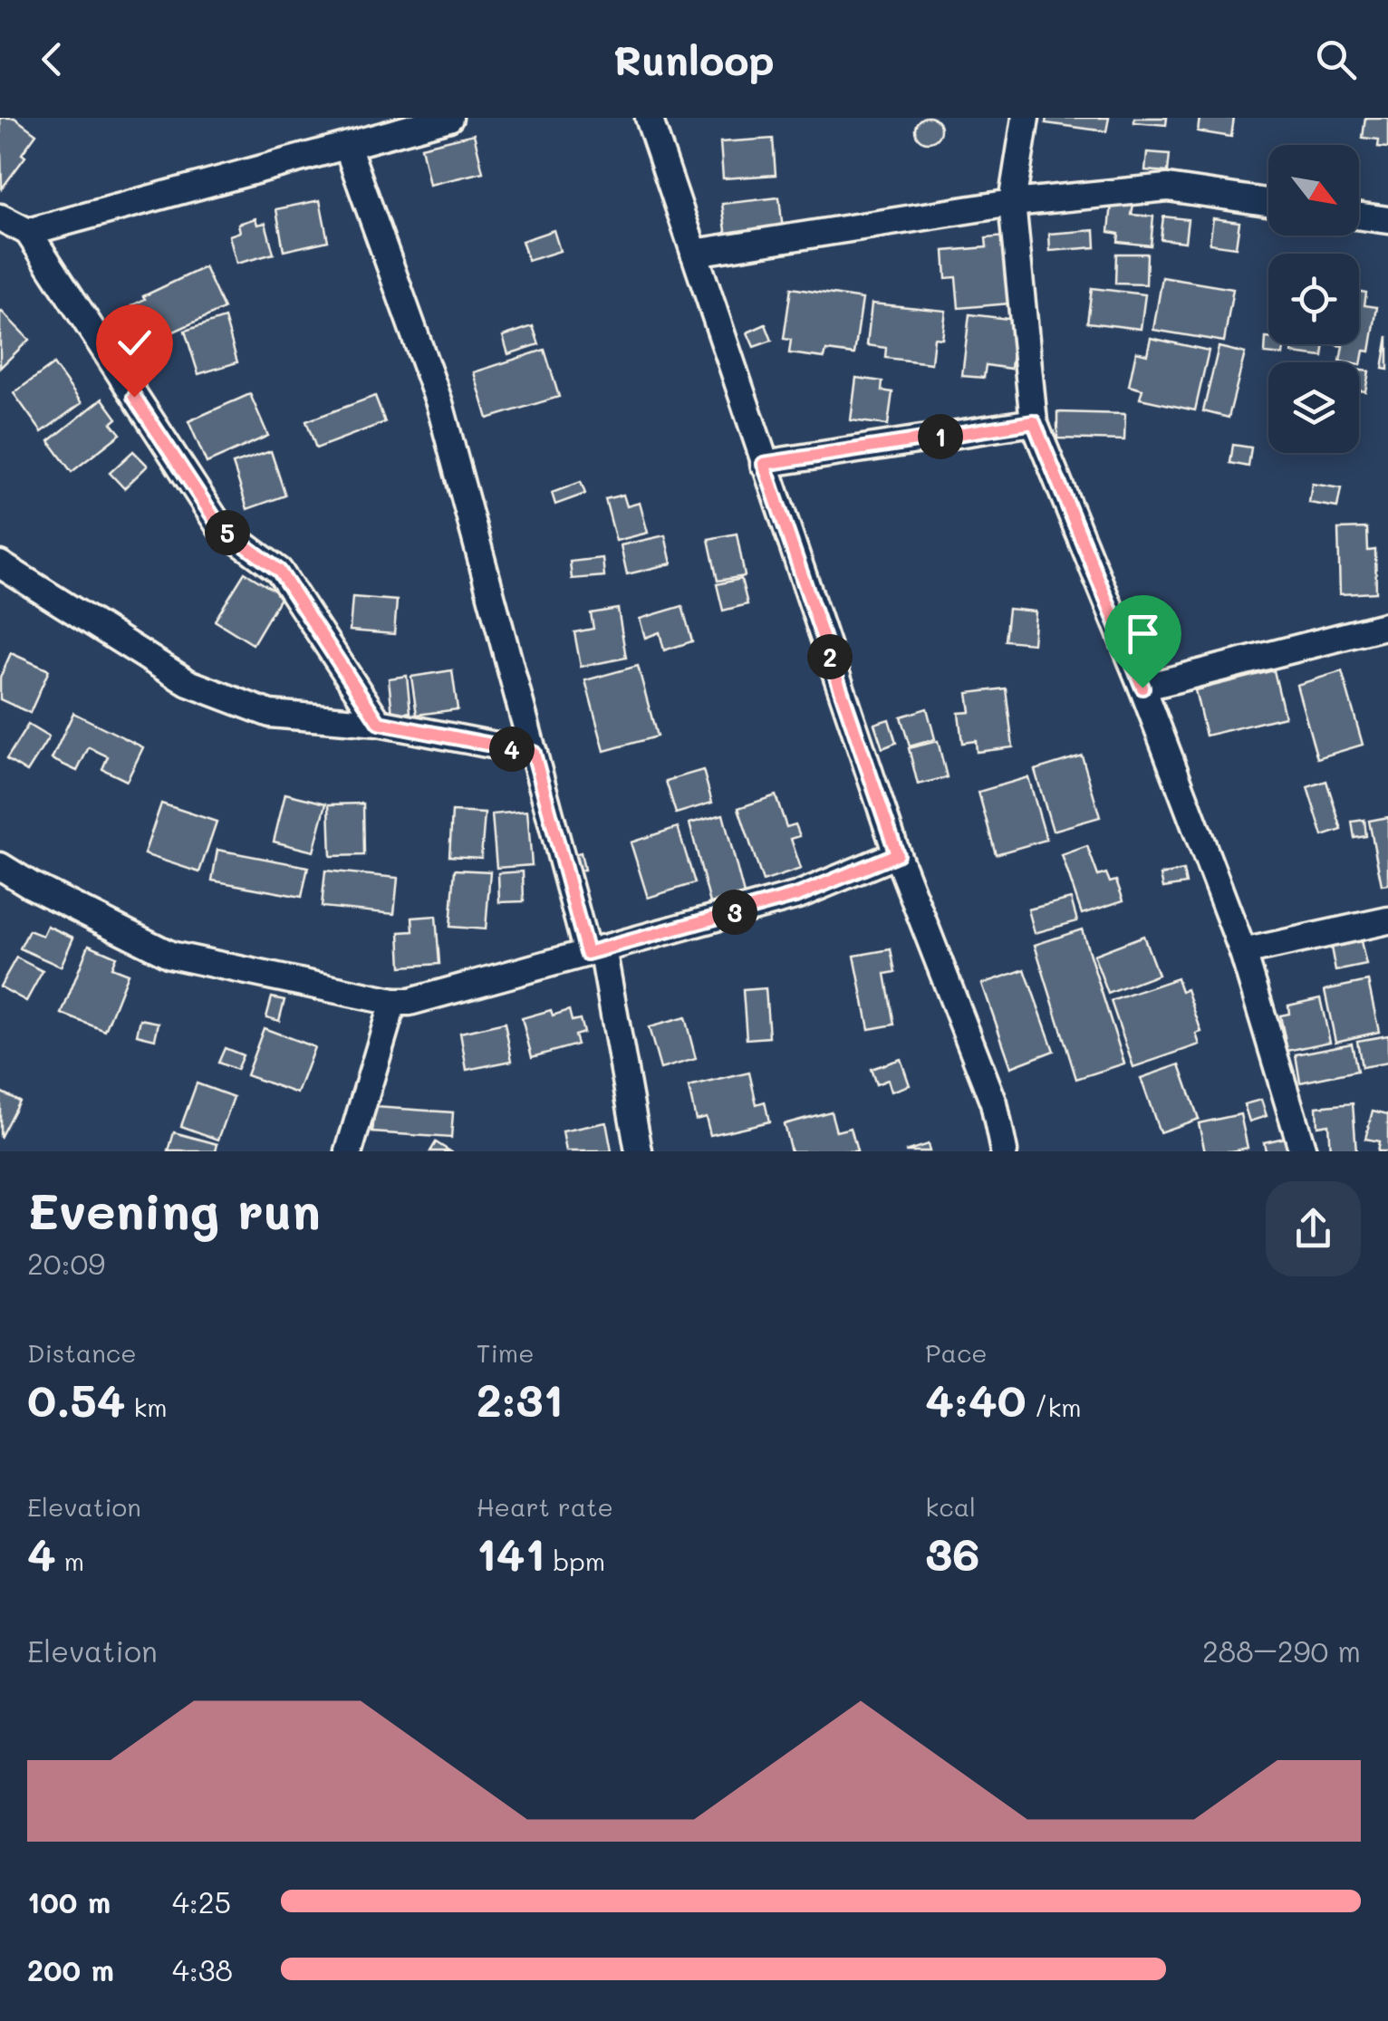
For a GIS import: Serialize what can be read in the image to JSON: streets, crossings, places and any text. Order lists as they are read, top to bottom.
{
  "north": "bottom right",
  "page": {
    "header": "Runloop",
    "pins": [
      "1",
      "5",
      "2",
      "4",
      "3"
    ],
    "heading": ["Evening run", "20:09"],
    "stats": [
      ["Distance", "0.54 km"],
      ["Time", "2:31"],
      ["Pace", "4:40 /km"],
      ["Elevation", "4 m"],
      ["Heart rate", "141 bpm"],
      ["kcal", "36"]
    ],
    "chart": ["Elevation", "288–290 m"],
    "list": [
      {
        "name": "100 m",
        "note": "4:25"
      },
      {
        "name": "200 m",
        "note": "4:38"
      }
    ]
  }
}
